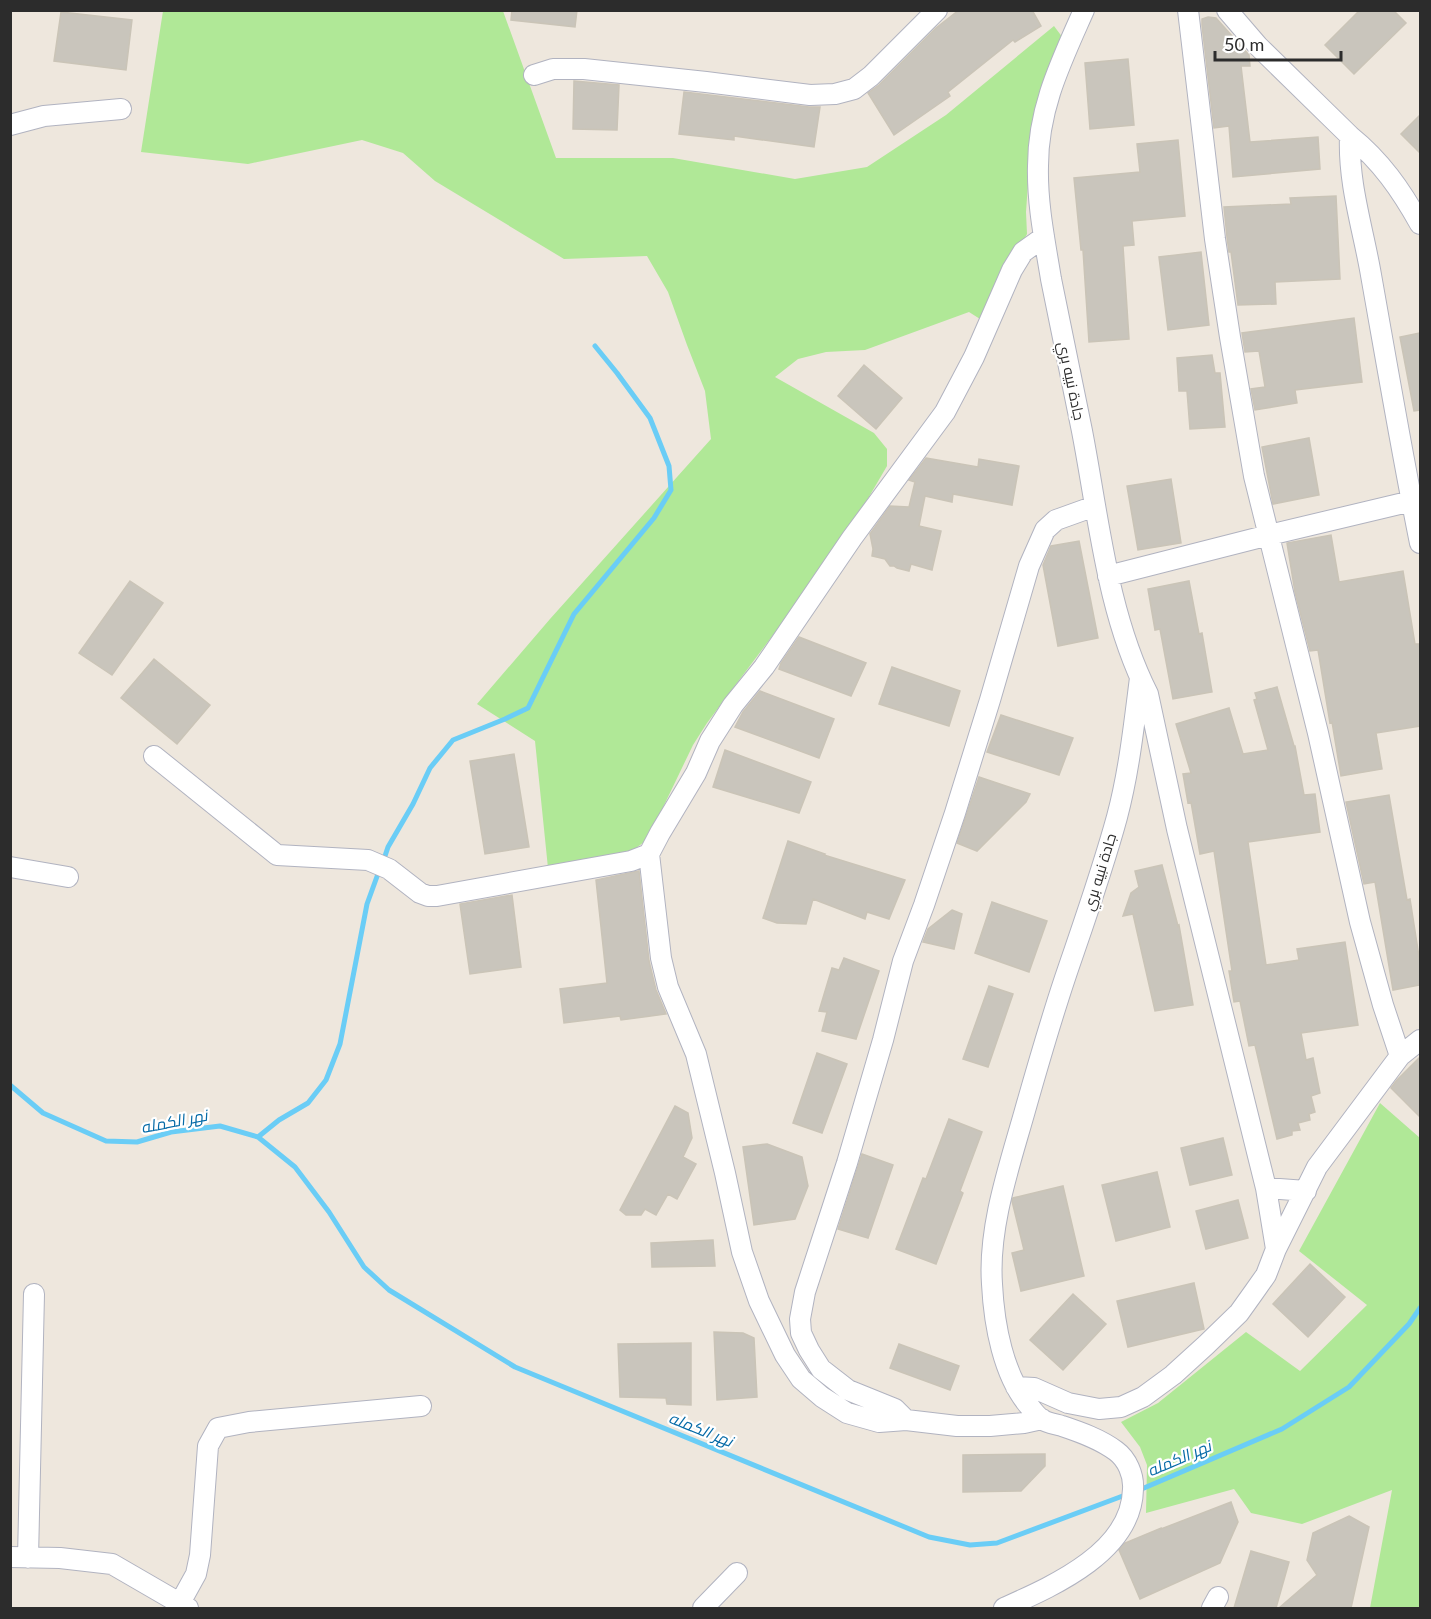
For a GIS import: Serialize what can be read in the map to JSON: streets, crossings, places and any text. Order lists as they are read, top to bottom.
{
  "streets": {
    "street": ["جادة نبيه بري"]
  },
  "water": ["نهر الكمله"],
  "scale_bar": "50 m"
}
